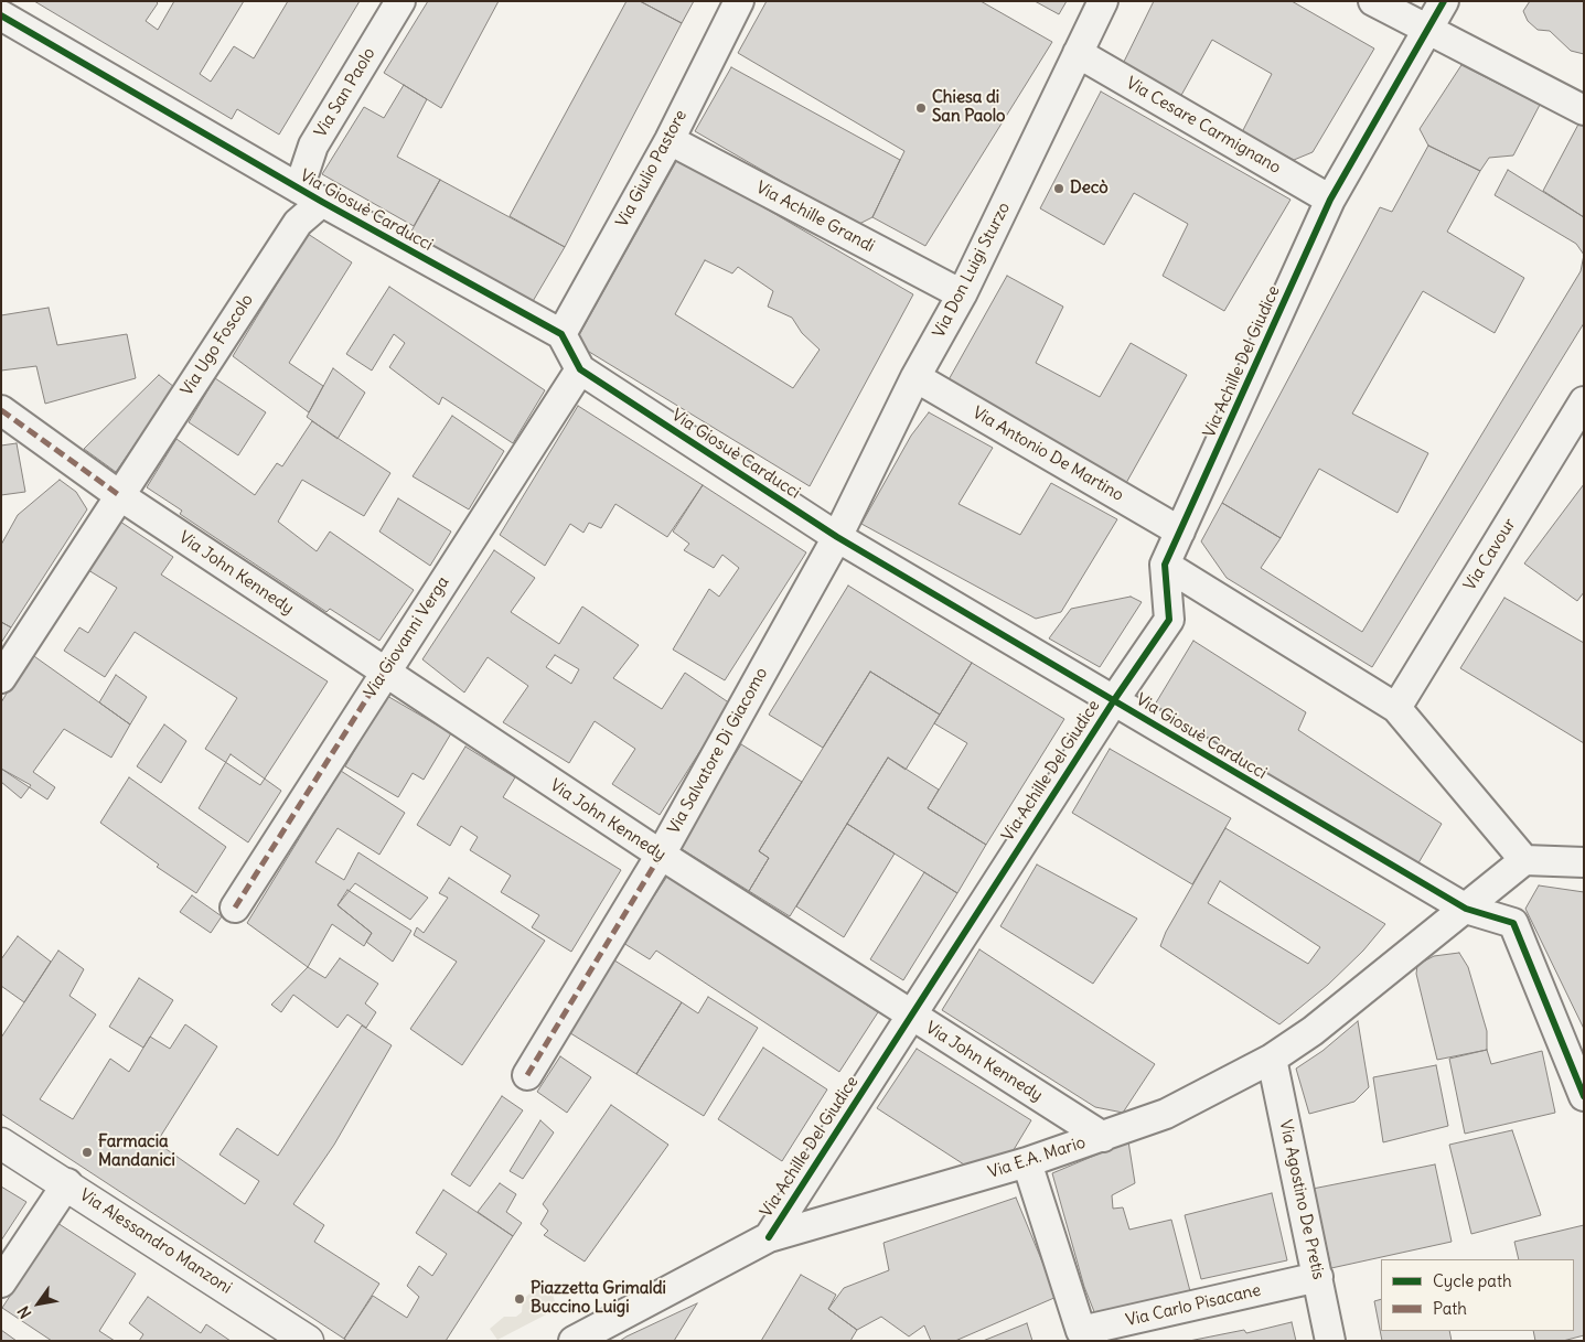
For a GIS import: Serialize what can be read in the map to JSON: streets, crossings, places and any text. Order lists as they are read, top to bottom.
{
  "streets": {
    "street": [
      "Via San Paolo",
      "Via Cesare Carmignano",
      "Via Giulio Pastore",
      "Via Giosuè Carducci",
      "Via Achille Grandi",
      "Via Don Luigi Sturzo",
      "Via Ugo Foscolo",
      "Via Achille Del Giudice",
      "Via Antonio De Martino",
      "Via Cavour",
      "Via John Kennedy",
      "Via Giovanni Verga",
      "Via Salvatore Di Giacomo",
      "Via E.A. Mario",
      "Via Agostino De Pretis",
      "Via Alessandro Manzoni",
      "Via Carlo Pisacane"
    ]
  },
  "crossings": [
    ["Via San Paolo", "Via Giosuè Carducci"],
    ["Via San Paolo", "Via Ugo Foscolo"],
    ["Via Cesare Carmignano", "Via Don Luigi Sturzo"],
    ["Via Cesare Carmignano", "Via Achille Del Giudice"],
    ["Via Giulio Pastore", "Via Giosuè Carducci"],
    ["Via Giulio Pastore", "Via Achille Grandi"],
    ["Via Giosuè Carducci", "Via Don Luigi Sturzo"],
    ["Via Giosuè Carducci", "Via Ugo Foscolo"],
    ["Via Giosuè Carducci", "Via Achille Del Giudice"],
    ["Via Giosuè Carducci", "Via Giovanni Verga"],
    ["Via Giosuè Carducci", "Via Salvatore Di Giacomo"],
    ["Via Giosuè Carducci", "Via E.A. Mario"],
    ["Via Achille Grandi", "Via Don Luigi Sturzo"],
    ["Via Don Luigi Sturzo", "Via Antonio De Martino"],
    ["Via Don Luigi Sturzo", "Via Salvatore Di Giacomo"],
    ["Via Ugo Foscolo", "Via John Kennedy"],
    ["Via Achille Del Giudice", "Via Antonio De Martino"],
    ["Via Achille Del Giudice", "Via John Kennedy"],
    ["Via Achille Del Giudice", "Via E.A. Mario"],
    ["Via John Kennedy", "Via Giovanni Verga"],
    ["Via John Kennedy", "Via Salvatore Di Giacomo"],
    ["Via John Kennedy", "Via E.A. Mario"],
    ["Via E.A. Mario", "Via Agostino De Pretis"],
    ["Via E.A. Mario", "Via Carlo Pisacane"],
    ["Via Agostino De Pretis", "Via Carlo Pisacane"]
  ],
  "places": [
    "Chiesa di San Paolo",
    "Decò",
    "Farmacia Mandanici",
    "Piazzetta Grimaldi Buccino Luigi"
  ],
  "legend": ["Cycle path", "Path"],
  "north": "bottom left"
}
